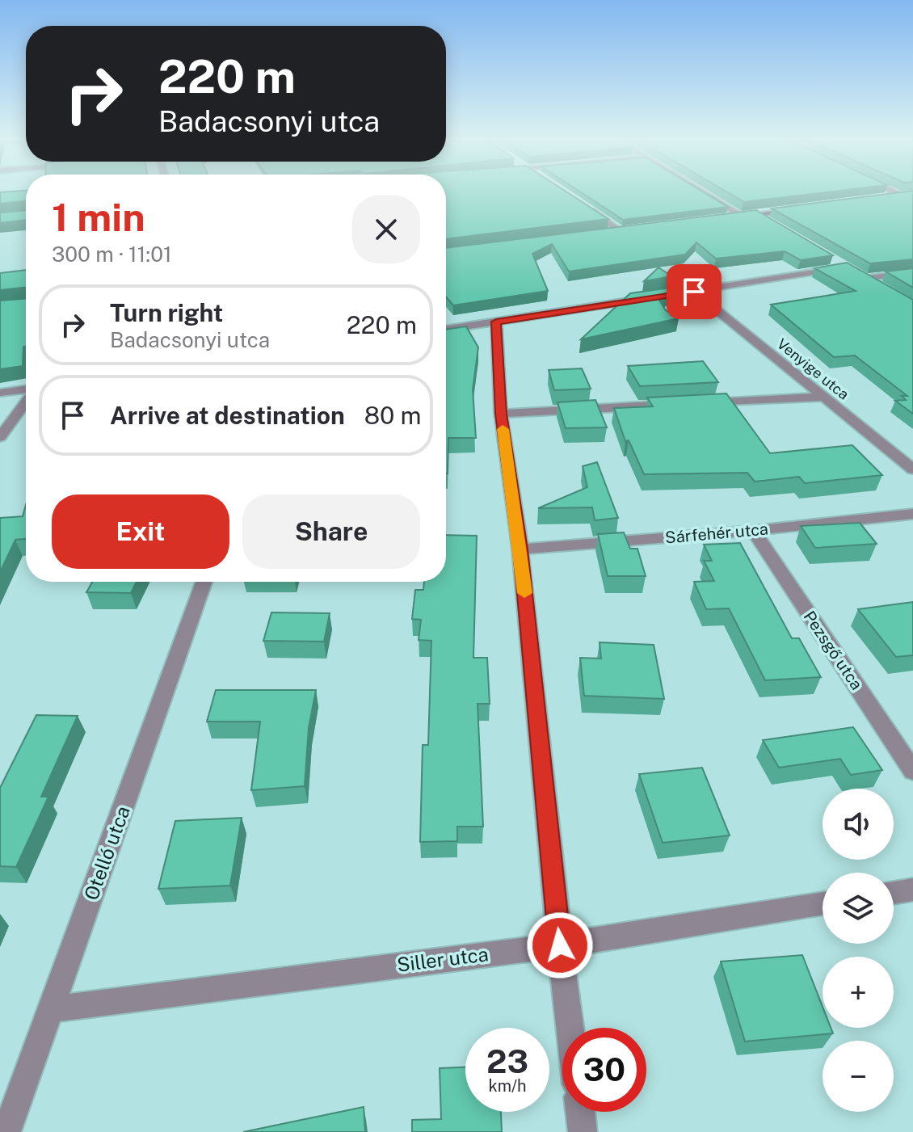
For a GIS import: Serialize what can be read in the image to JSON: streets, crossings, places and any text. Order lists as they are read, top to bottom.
{
  "streets": {
    "street": [
      "Venyige utca",
      "Sárfehér utca",
      "Pezsgő utca",
      "Otelló utca",
      "Siller utca"
    ]
  },
  "crossings": [
    ["Sárfehér utca", "Pezsgő utca"],
    ["Otelló utca", "Siller utca"]
  ],
  "page": {
    "turn": ["220 m", "Badacsonyi utca"],
    "heading": ["1 min", "300 m · 11:01"],
    "list": [
      {
        "name": "Turn right",
        "note": "Badacsonyi utca",
        "value": "220 m"
      },
      {
        "name": "Arrive at destination",
        "value": "80 m"
      }
    ],
    "buttons": ["Exit", "Share"],
    "map_buttons": ["+", "−"],
    "speed": "23 km/h",
    "limit": "30"
  }
}
